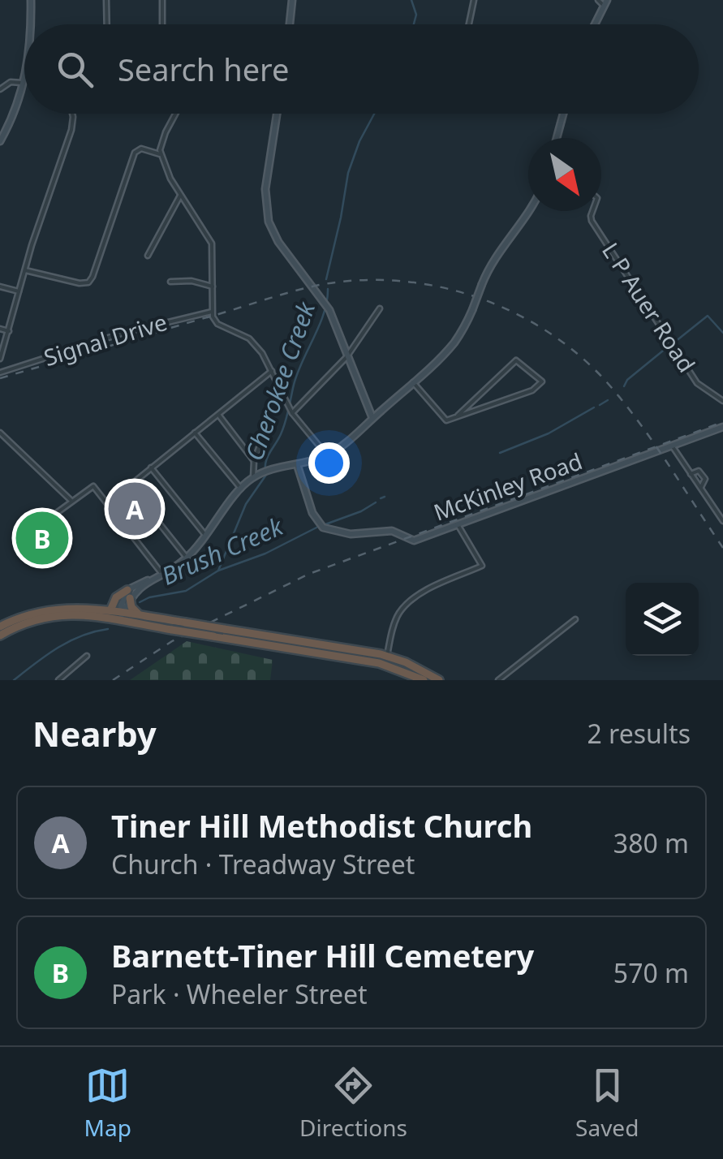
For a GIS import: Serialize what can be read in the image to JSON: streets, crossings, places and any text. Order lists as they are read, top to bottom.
{
  "streets": {
    "street": ["L P Auer Road", "Signal Drive", "McKinley Road"]
  },
  "water": ["Cherokee Creek", "Brush Creek"],
  "north": "bottom right",
  "page": {
    "search": "Search here",
    "pins": ["A", "B"],
    "heading": ["Nearby", "2 results"],
    "list": [
      {
        "mark": "A",
        "name": "Tiner Hill Methodist Church",
        "note": "Church · Treadway Street",
        "value": "380 m"
      },
      {
        "mark": "B",
        "name": "Barnett-Tiner Hill Cemetery",
        "note": "Park · Wheeler Street",
        "value": "570 m"
      }
    ],
    "nav": ["Map", "Directions", "Saved"]
  }
}
